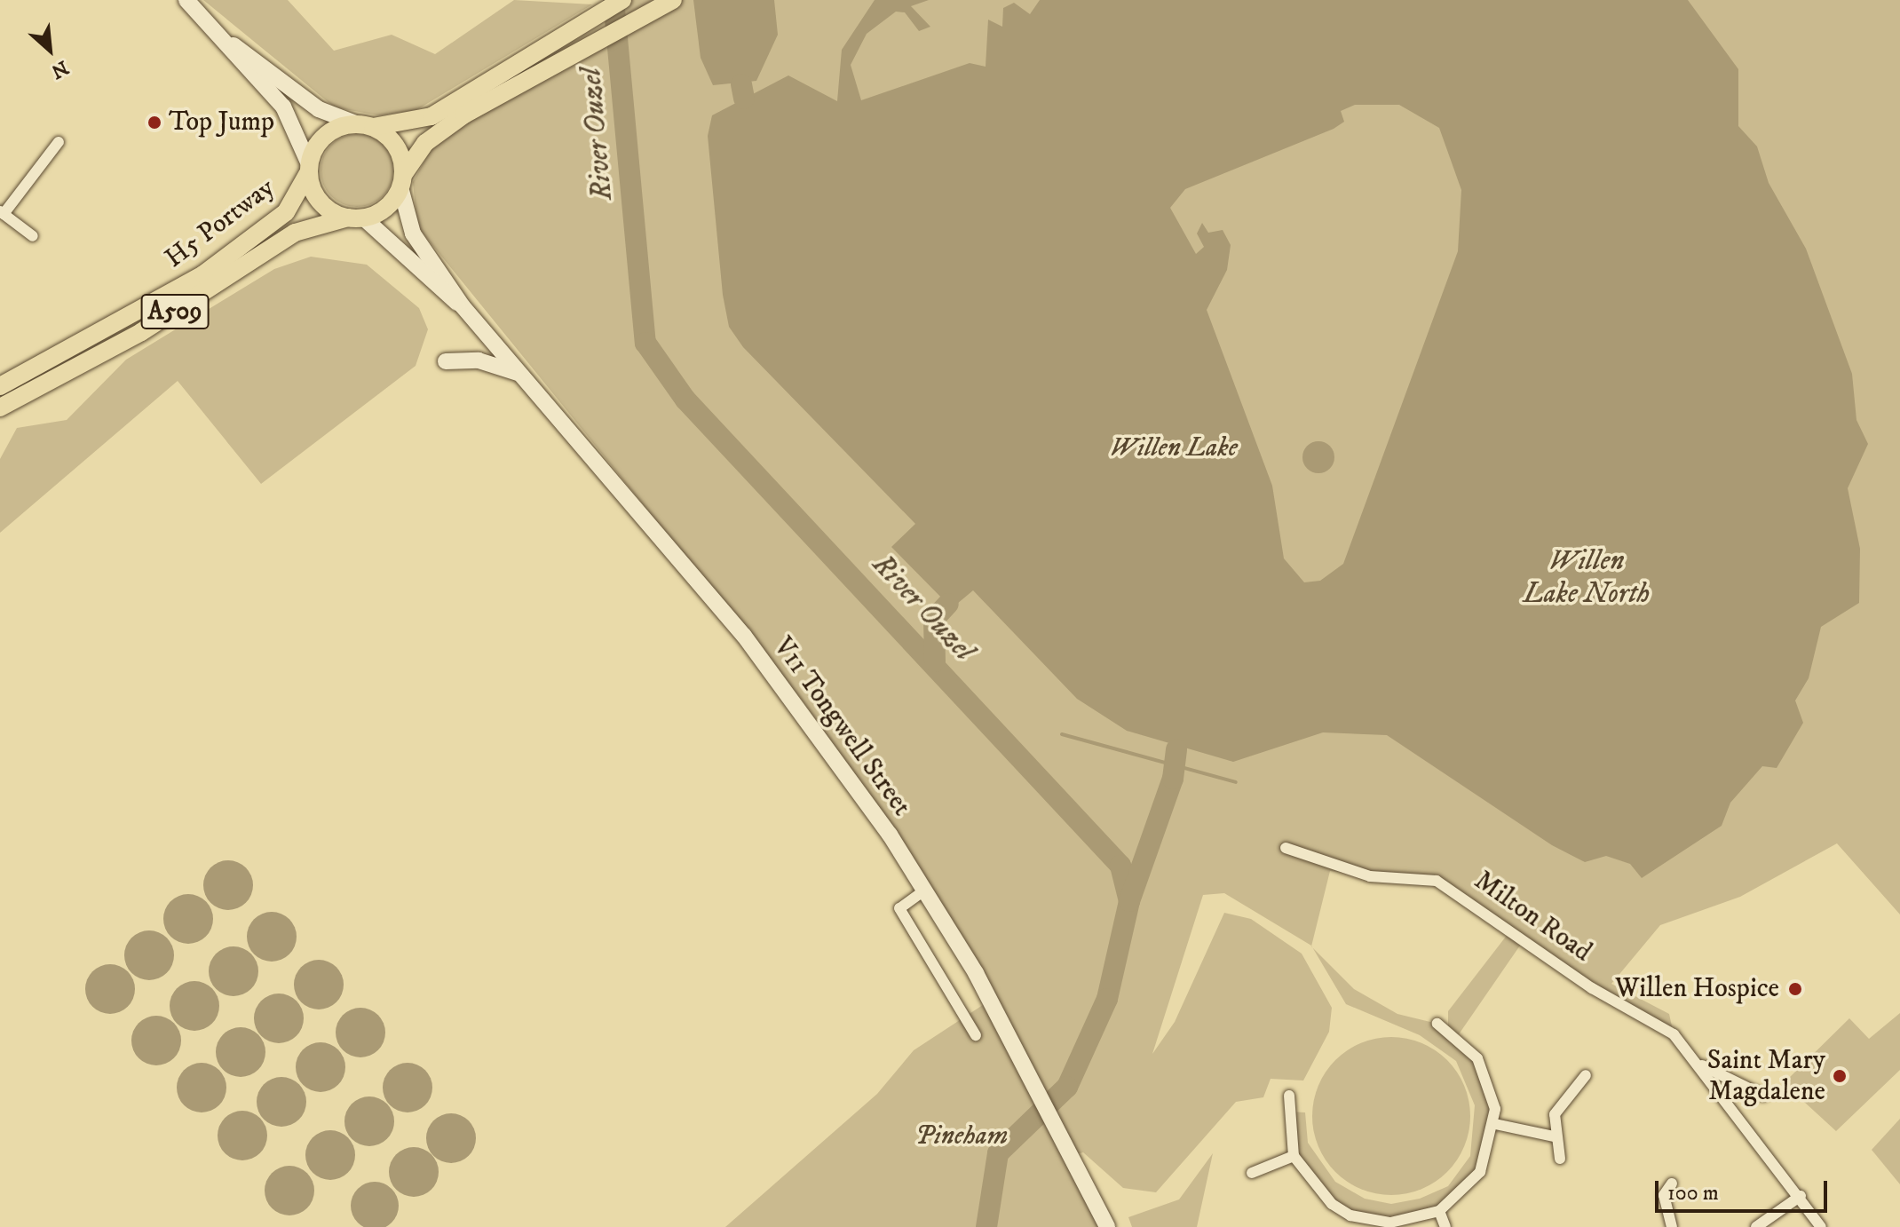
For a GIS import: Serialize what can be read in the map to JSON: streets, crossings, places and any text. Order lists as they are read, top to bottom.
{
  "streets": {
    "main road": ["H5 Portway", "A509"],
    "street": ["V11 Tongwell Street", "Milton Road"]
  },
  "crossings": [
    ["H5 Portway", "A509"],
    ["H5 Portway", "V11 Tongwell Street"],
    ["A509", "V11 Tongwell Street"]
  ],
  "water": ["River Ouzel", "Willen Lake North"],
  "parks": ["Willen Lake", "Pineham"],
  "places": ["Top Jump", "Willen Hospice", "Saint Mary Magdalene"],
  "scale_bar": "100 m",
  "north": "bottom right"
}
